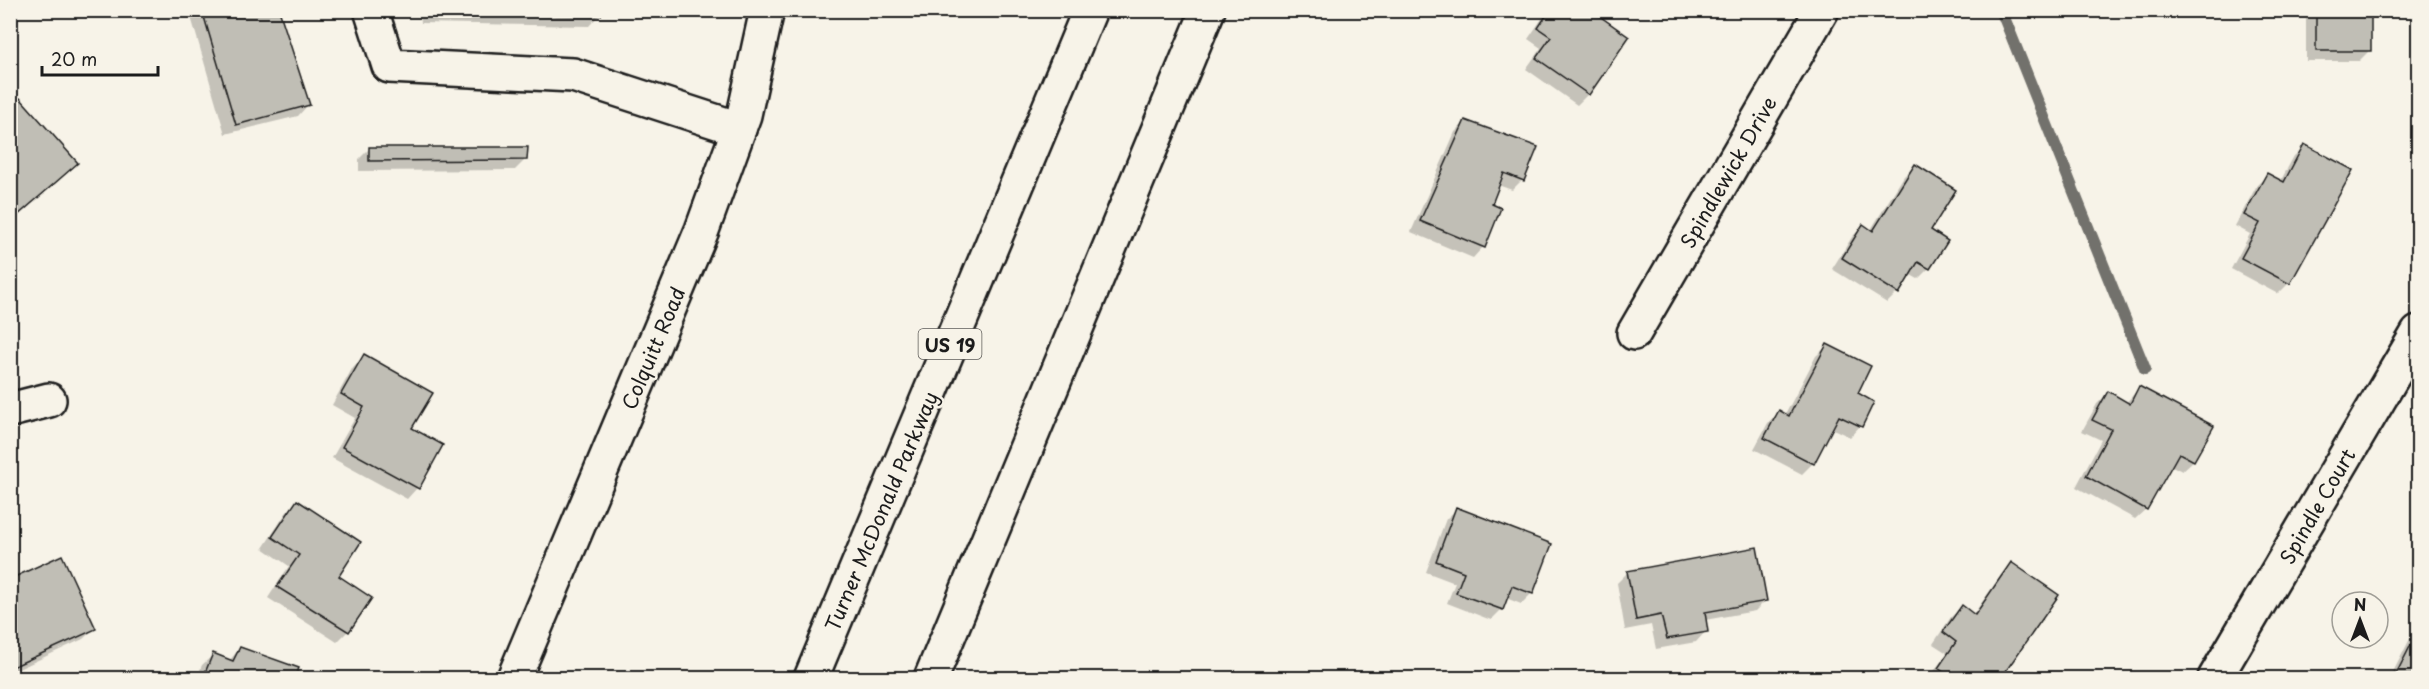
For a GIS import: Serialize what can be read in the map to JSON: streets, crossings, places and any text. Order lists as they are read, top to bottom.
{
  "streets": {
    "main road": [
      "Spindlewick Drive",
      "US 19",
      "Colquitt Road",
      "Spindle Court",
      "Turner McDonald Parkway"
    ]
  },
  "scale_bar": "20 m",
  "north": "top"
}
